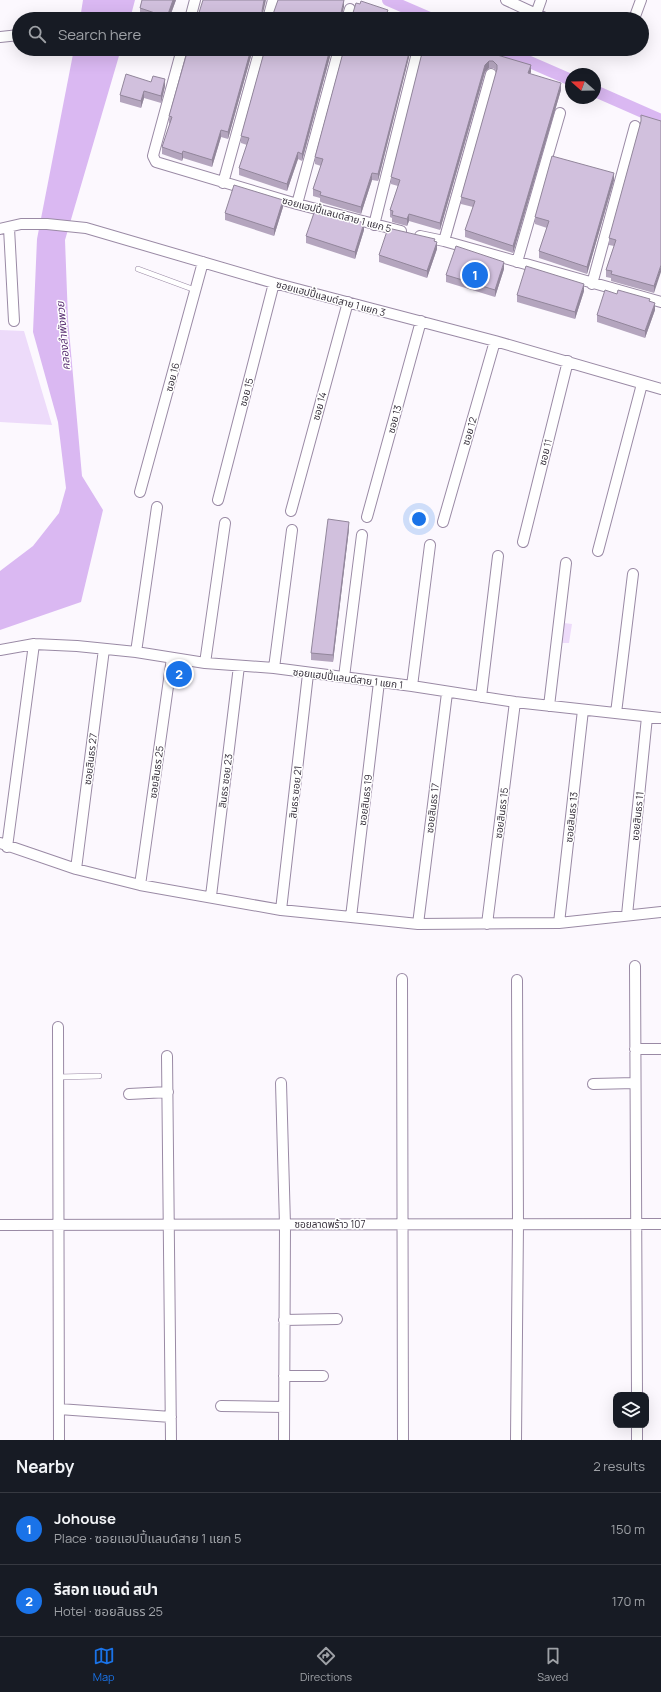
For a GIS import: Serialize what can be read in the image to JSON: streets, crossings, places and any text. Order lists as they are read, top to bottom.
{
  "streets": {
    "street": [
      "ซอยแฮปปี้แลนด์สาย 1 แยก 5",
      "ซอยแฮปปี้แลนด์สาย 1 แยก 3",
      "ซอย 16",
      "ซอย 15",
      "ซอย 14",
      "ซอย 13",
      "ซอย 12",
      "ซอย 11",
      "ซอยแฮปปี้แลนด์สาย 1 แยก 1",
      "ซอยสินธร 27",
      "ซอยสินธร 25",
      "สินธร ซอย 23",
      "สินธร ซอย 21",
      "ซอยสินธร 19",
      "ซอยสินธร 17",
      "ซอยสินธร 15",
      "ซอยสินธร 11",
      "ซอยสินธร 13",
      "ซอยลาดพร้าว 107"
    ]
  },
  "crossings": [
    ["ซอยแฮปปี้แลนด์สาย 1 แยก 3", "ซอย 16"],
    ["ซอยแฮปปี้แลนด์สาย 1 แยก 3", "ซอย 15"],
    ["ซอยแฮปปี้แลนด์สาย 1 แยก 3", "ซอย 14"],
    ["ซอยแฮปปี้แลนด์สาย 1 แยก 3", "ซอย 13"],
    ["ซอยแฮปปี้แลนด์สาย 1 แยก 3", "ซอย 12"],
    ["ซอยแฮปปี้แลนด์สาย 1 แยก 3", "ซอย 11"],
    ["ซอยแฮปปี้แลนด์สาย 1 แยก 1", "ซอยสินธร 27"],
    ["ซอยแฮปปี้แลนด์สาย 1 แยก 1", "ซอยสินธร 25"],
    ["ซอยแฮปปี้แลนด์สาย 1 แยก 1", "สินธร ซอย 23"],
    ["ซอยแฮปปี้แลนด์สาย 1 แยก 1", "สินธร ซอย 21"],
    ["ซอยแฮปปี้แลนด์สาย 1 แยก 1", "ซอยสินธร 19"],
    ["ซอยแฮปปี้แลนด์สาย 1 แยก 1", "ซอยสินธร 17"],
    ["ซอยแฮปปี้แลนด์สาย 1 แยก 1", "ซอยสินธร 15"],
    ["ซอยแฮปปี้แลนด์สาย 1 แยก 1", "ซอยสินธร 11"],
    ["ซอยแฮปปี้แลนด์สาย 1 แยก 1", "ซอยสินธร 13"]
  ],
  "water": ["คลองลำพังพวย"],
  "north": "left",
  "page": {
    "search": "Search here",
    "pins": ["1", "2"],
    "heading": ["Nearby", "2 results"],
    "list": [
      {
        "mark": "1",
        "name": "Johouse",
        "note": "Place · ซอยแฮปปี้แลนด์สาย 1 แยก 5",
        "value": "150 m"
      },
      {
        "mark": "2",
        "name": "รีสอท แอนด่ สปา",
        "note": "Hotel · ซอยสินธร 25",
        "value": "170 m"
      }
    ],
    "nav": ["Map", "Directions", "Saved"]
  }
}
